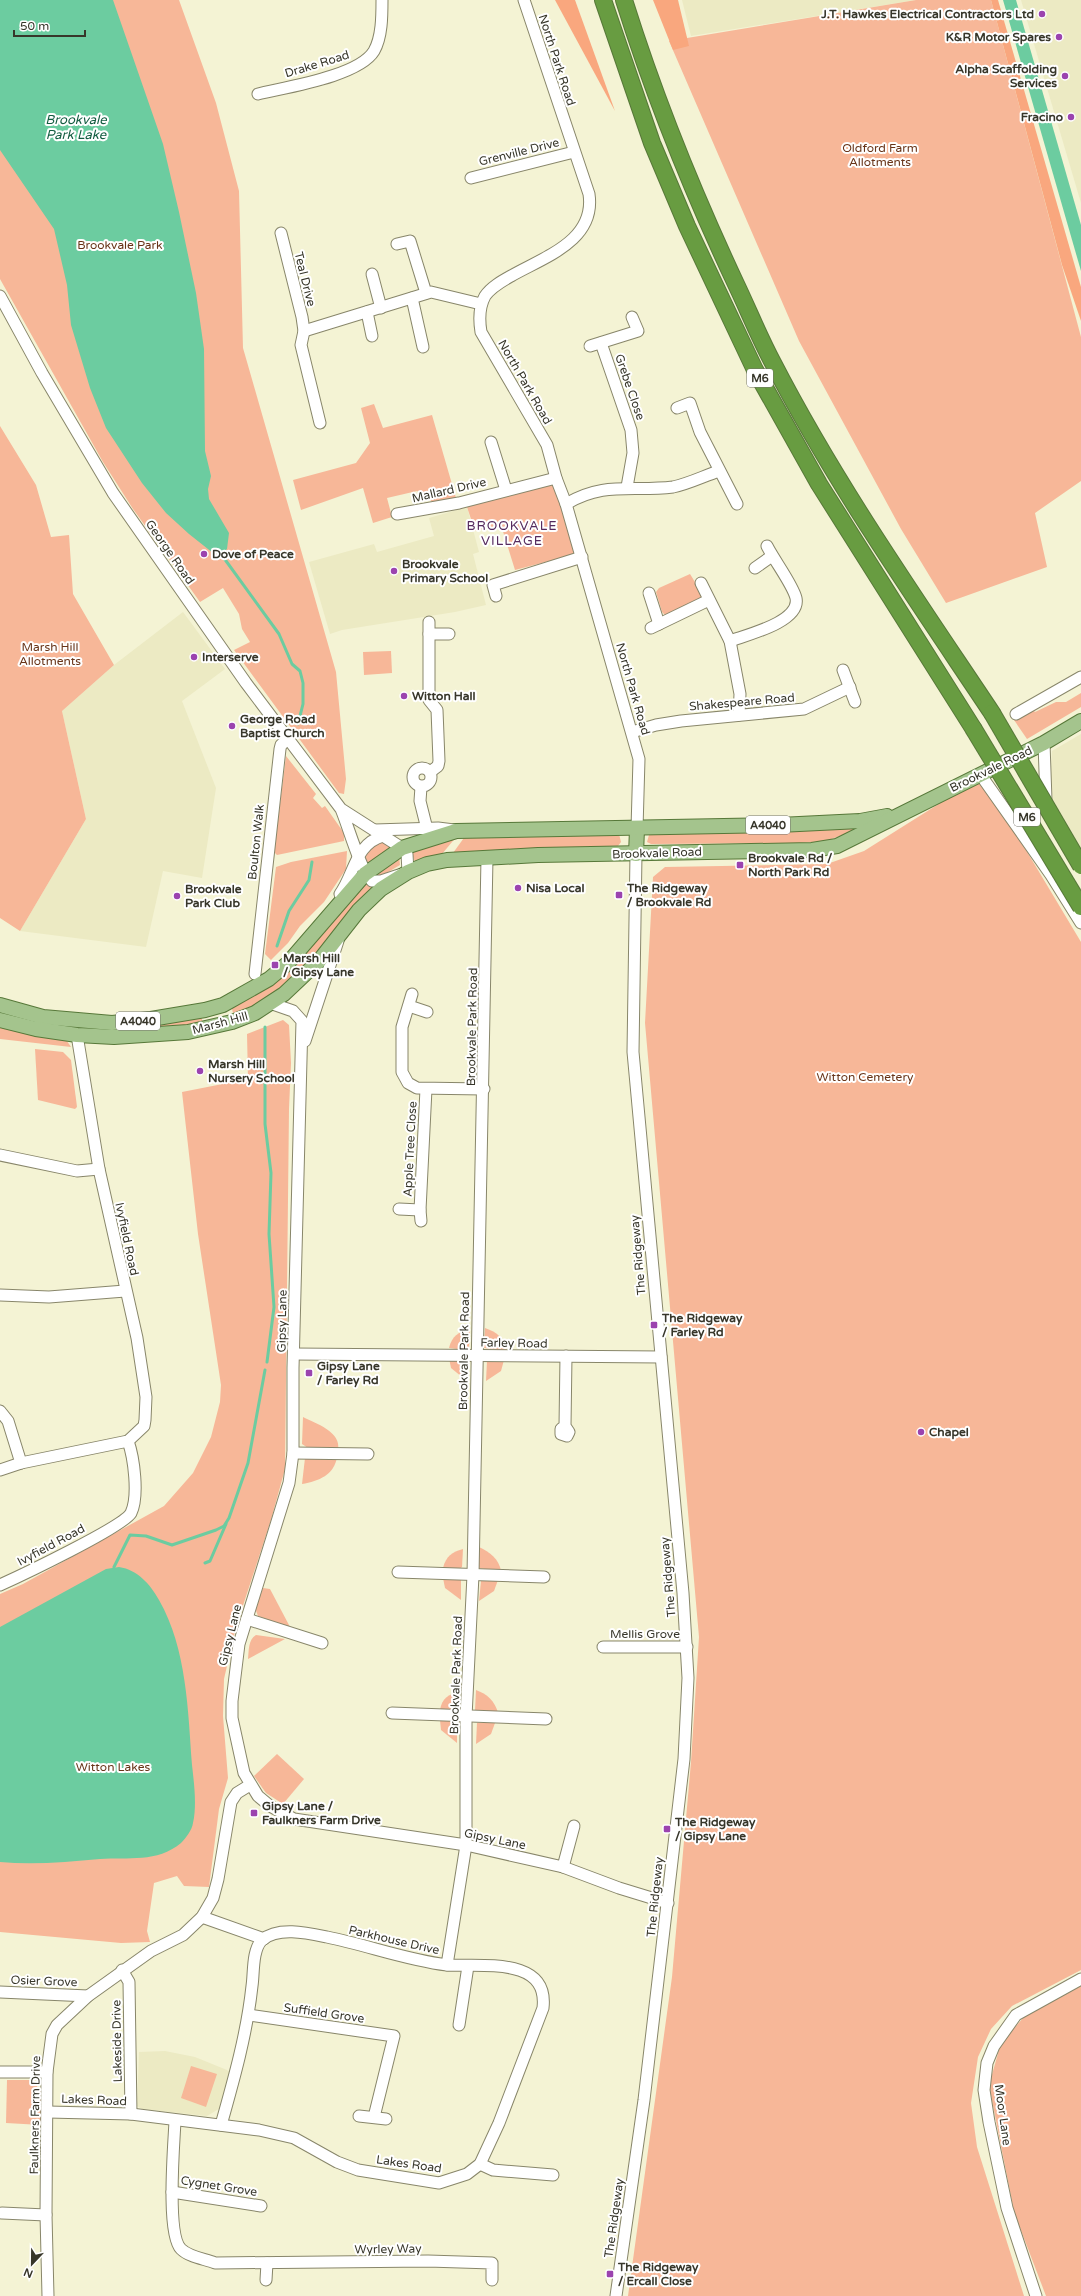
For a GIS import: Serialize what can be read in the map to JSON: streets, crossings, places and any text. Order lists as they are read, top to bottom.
{
  "streets": {
    "highway": ["M6"],
    "main road": ["Brookvale Road", "A4040", "Marsh Hill"],
    "street": [
      "North Park Road",
      "Drake Road",
      "Grenville Drive",
      "Teal Drive",
      "Grebe Close",
      "Mallard Drive",
      "George Road",
      "Shakespeare Road",
      "Boulton Walk",
      "Brookvale Park Road",
      "Apple Tree Close",
      "Ivyfield Road",
      "The Ridgeway",
      "Gipsy Lane",
      "Farley Road",
      "Mellis Grove",
      "Parkhouse Drive",
      "Osier Grove",
      "Suffield Grove",
      "Lakeside Drive",
      "Lakes Road",
      "Faulkners Farm Drive",
      "Moor Lane",
      "Cygnet Grove",
      "Wyrley Way"
    ]
  },
  "crossings": [
    ["North Park Road", "Grenville Drive"],
    ["North Park Road", "Mallard Drive"],
    ["North Park Road", "Shakespeare Road"],
    ["North Park Road", "Brookvale Road"],
    ["George Road", "Brookvale Road"],
    ["George Road", "Boulton Walk"],
    ["George Road", "Marsh Hill"],
    ["Brookvale Road", "Marsh Hill"],
    ["Brookvale Road", "Brookvale Park Road"],
    ["Brookvale Road", "The Ridgeway"],
    ["Marsh Hill", "Ivyfield Road"],
    ["Marsh Hill", "Gipsy Lane"],
    ["Brookvale Park Road", "Gipsy Lane"],
    ["Brookvale Park Road", "Farley Road"],
    ["Brookvale Park Road", "Parkhouse Drive"],
    ["The Ridgeway", "Gipsy Lane"],
    ["The Ridgeway", "Farley Road"],
    ["The Ridgeway", "Mellis Grove"],
    ["Gipsy Lane", "Farley Road"],
    ["Gipsy Lane", "Parkhouse Drive"],
    ["Gipsy Lane", "Faulkners Farm Drive"],
    ["Osier Grove", "Faulkners Farm Drive"],
    ["Lakeside Drive", "Lakes Road"],
    ["Lakeside Drive", "Faulkners Farm Drive"],
    ["Lakes Road", "Faulkners Farm Drive"],
    ["Lakes Road", "Wyrley Way"],
    ["Cygnet Grove", "Wyrley Way"]
  ],
  "districts": ["BROOKVALE VILLAGE"],
  "water": ["Brookvale Park Lake"],
  "parks": [
    "Oldford Farm Allotments",
    "Brookvale Park",
    "Marsh Hill Allotments",
    "Witton Cemetery",
    "Witton Lakes"
  ],
  "places": {
    "other": [
      "J.T. Hawkes Electrical Contractors Ltd",
      "K&R Motor Spares",
      "Alpha Scaffolding Services",
      "Fracino",
      "Dove of Peace",
      "Brookvale Primary School",
      "Interserve",
      "Witton Hall",
      "George Road Baptist Church",
      "Nisa Local",
      "Brookvale Park Club",
      "Marsh Hill Nursery School",
      "Chapel"
    ],
    "transit": [
      "Brookvale Rd / North Park Rd",
      "The Ridgeway / Brookvale Rd",
      "Marsh Hill / Gipsy Lane",
      "The Ridgeway / Farley Rd",
      "Gipsy Lane / Farley Rd",
      "Gipsy Lane / Faulkners Farm Drive",
      "The Ridgeway / Gipsy Lane",
      "The Ridgeway / Ercall Close"
    ]
  },
  "scale_bar": "50 m",
  "north": "bottom"
}
